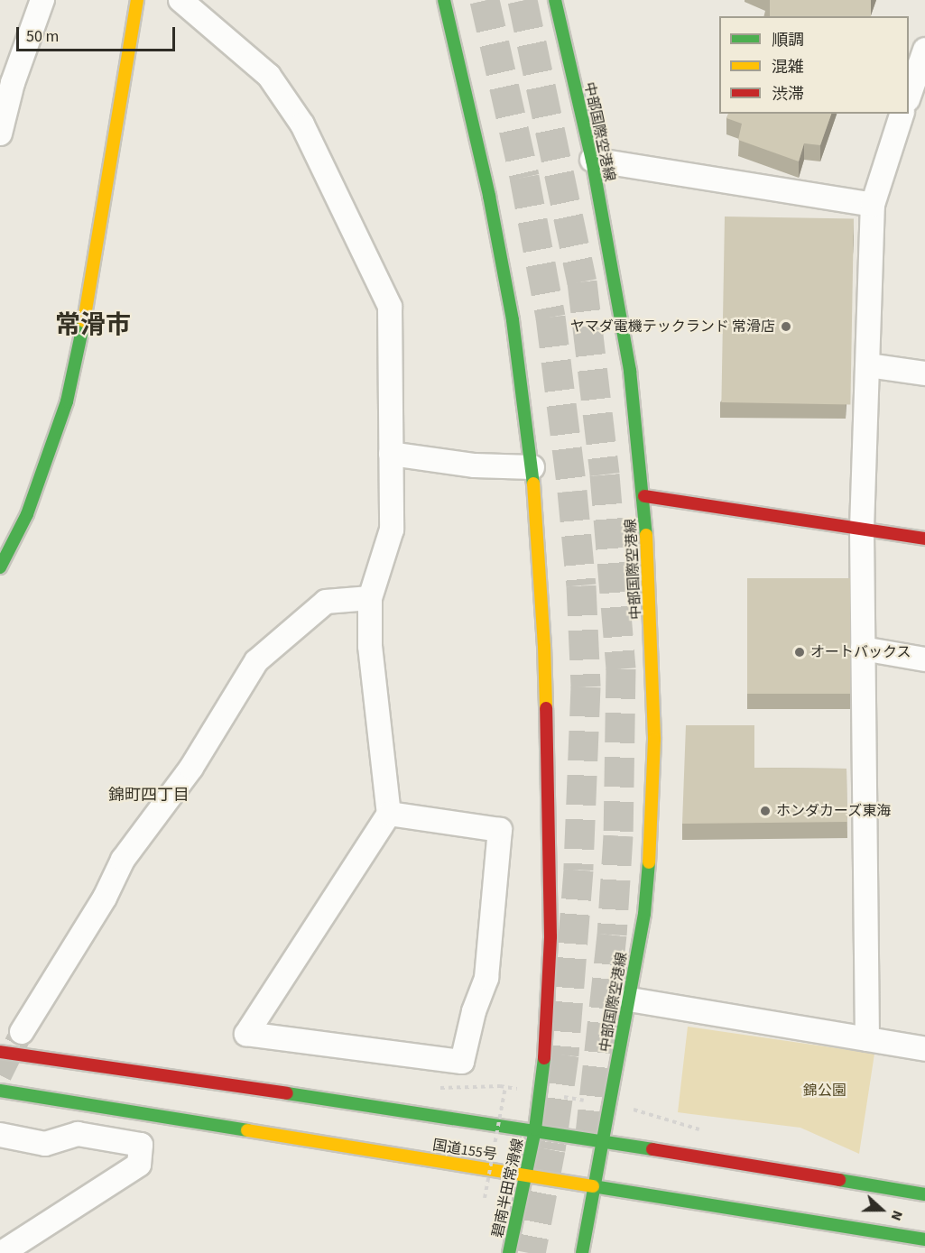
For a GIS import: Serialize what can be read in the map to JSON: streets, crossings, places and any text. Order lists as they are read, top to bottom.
{
  "streets": {
    "main road": ["中部国際空港線", "国道155号", "碧南半田常滑線"]
  },
  "crossings": [
    ["中部国際空港線", "国道155号"],
    ["国道155号", "碧南半田常滑線"]
  ],
  "districts": ["常滑市", "錦町四丁目"],
  "parks": ["錦公園"],
  "places": ["ヤマダ電機テックランド 常滑店", "オートバックス", "ホンダカーズ東海"],
  "legend": ["順調", "混雑", "渋滞"],
  "scale_bar": "50 m",
  "north": "right"
}
